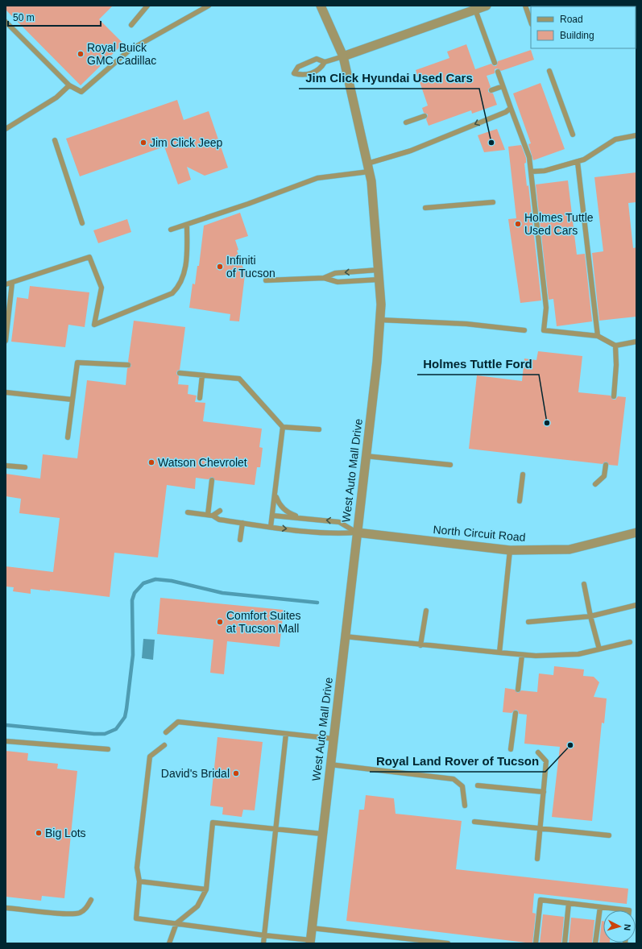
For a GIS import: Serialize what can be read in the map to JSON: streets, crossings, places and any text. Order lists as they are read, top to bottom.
{
  "streets": {
    "street": ["West Auto Mall Drive", "North Circuit Road"]
  },
  "crossings": [
    ["West Auto Mall Drive", "North Circuit Road"]
  ],
  "places": [
    "Royal Buick GMC Cadillac",
    "Jim Click Jeep",
    "Jim Click Hyundai Used Cars",
    "Holmes Tuttle Used Cars",
    "Infiniti of Tucson",
    "Holmes Tuttle Ford",
    "Watson Chevrolet",
    "Comfort Suites at Tucson Mall",
    "Royal Land Rover of Tucson",
    "David's Bridal",
    "Big Lots"
  ],
  "legend": ["Road", "Building"],
  "scale_bar": "50 m",
  "north": "right"
}
